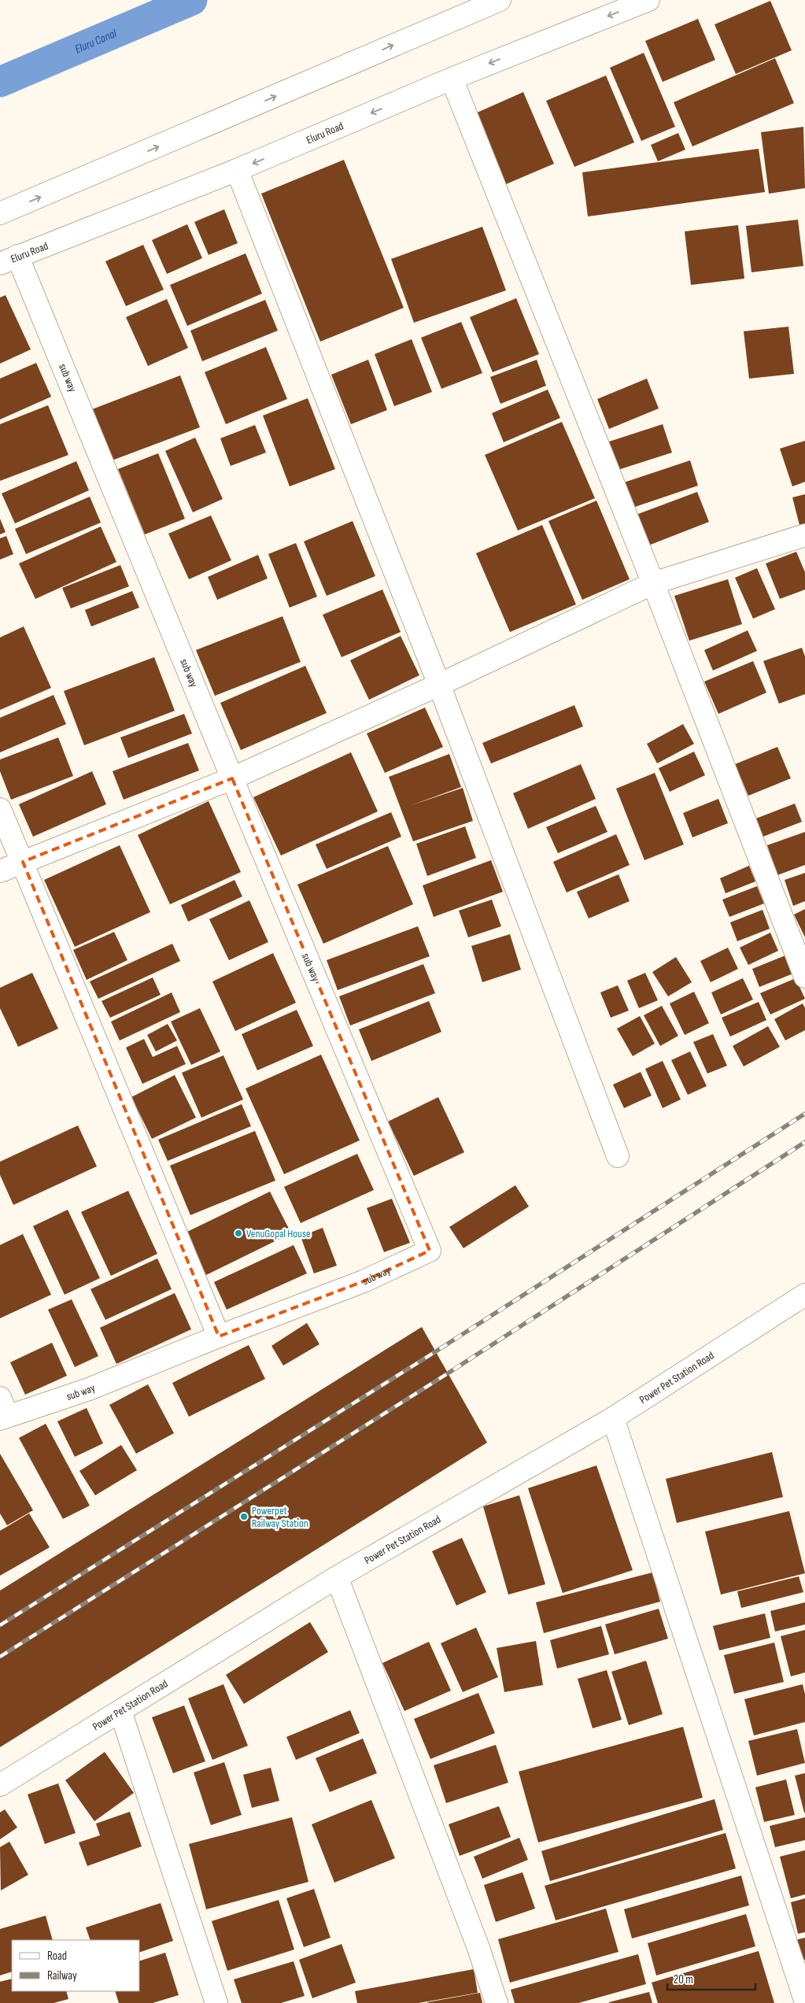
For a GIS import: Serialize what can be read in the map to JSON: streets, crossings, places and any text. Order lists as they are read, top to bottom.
{
  "streets": {
    "street": ["Eluru Road", "sub way", "Power Pet Station Road"]
  },
  "crossings": [
    ["Eluru Road", "sub way"]
  ],
  "water": ["Eluru Canal"],
  "places": ["VenuGopal House", "Powerpet Railway Station"],
  "legend": ["Road", "Railway"],
  "scale_bar": "20 m"
}
